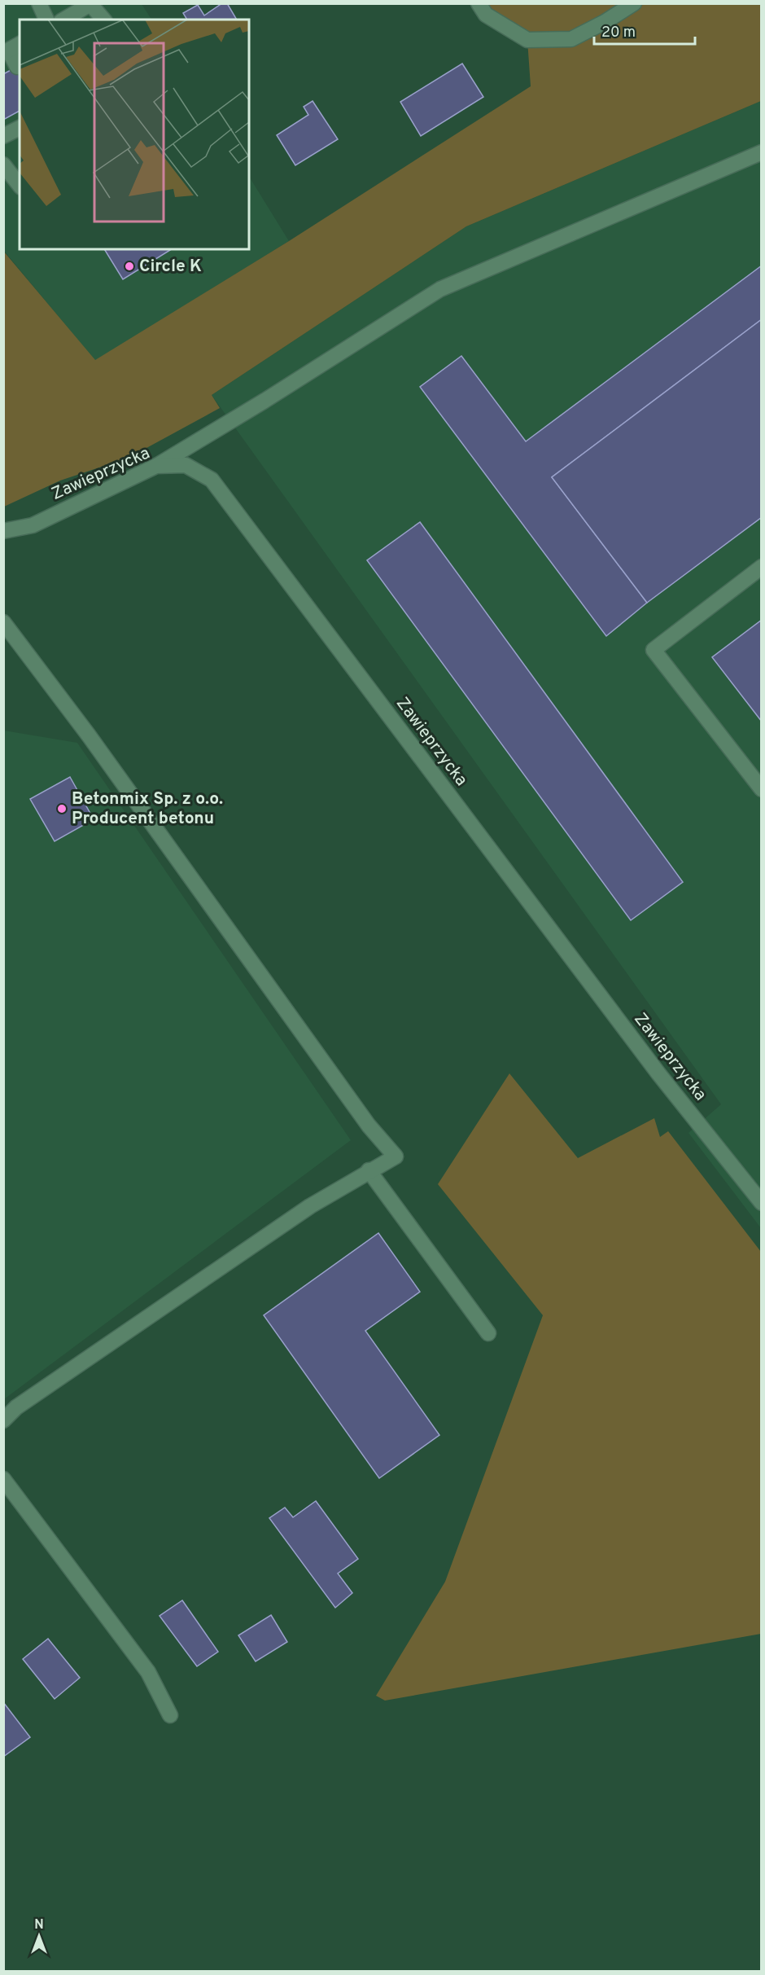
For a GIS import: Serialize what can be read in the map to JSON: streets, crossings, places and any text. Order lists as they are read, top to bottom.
{
  "streets": {
    "street": ["Zawieprzycka"]
  },
  "places": ["Circle K", "Betonmix Sp. z o.o. Producent betonu"],
  "scale_bar": "20 m",
  "north": "top"
}
